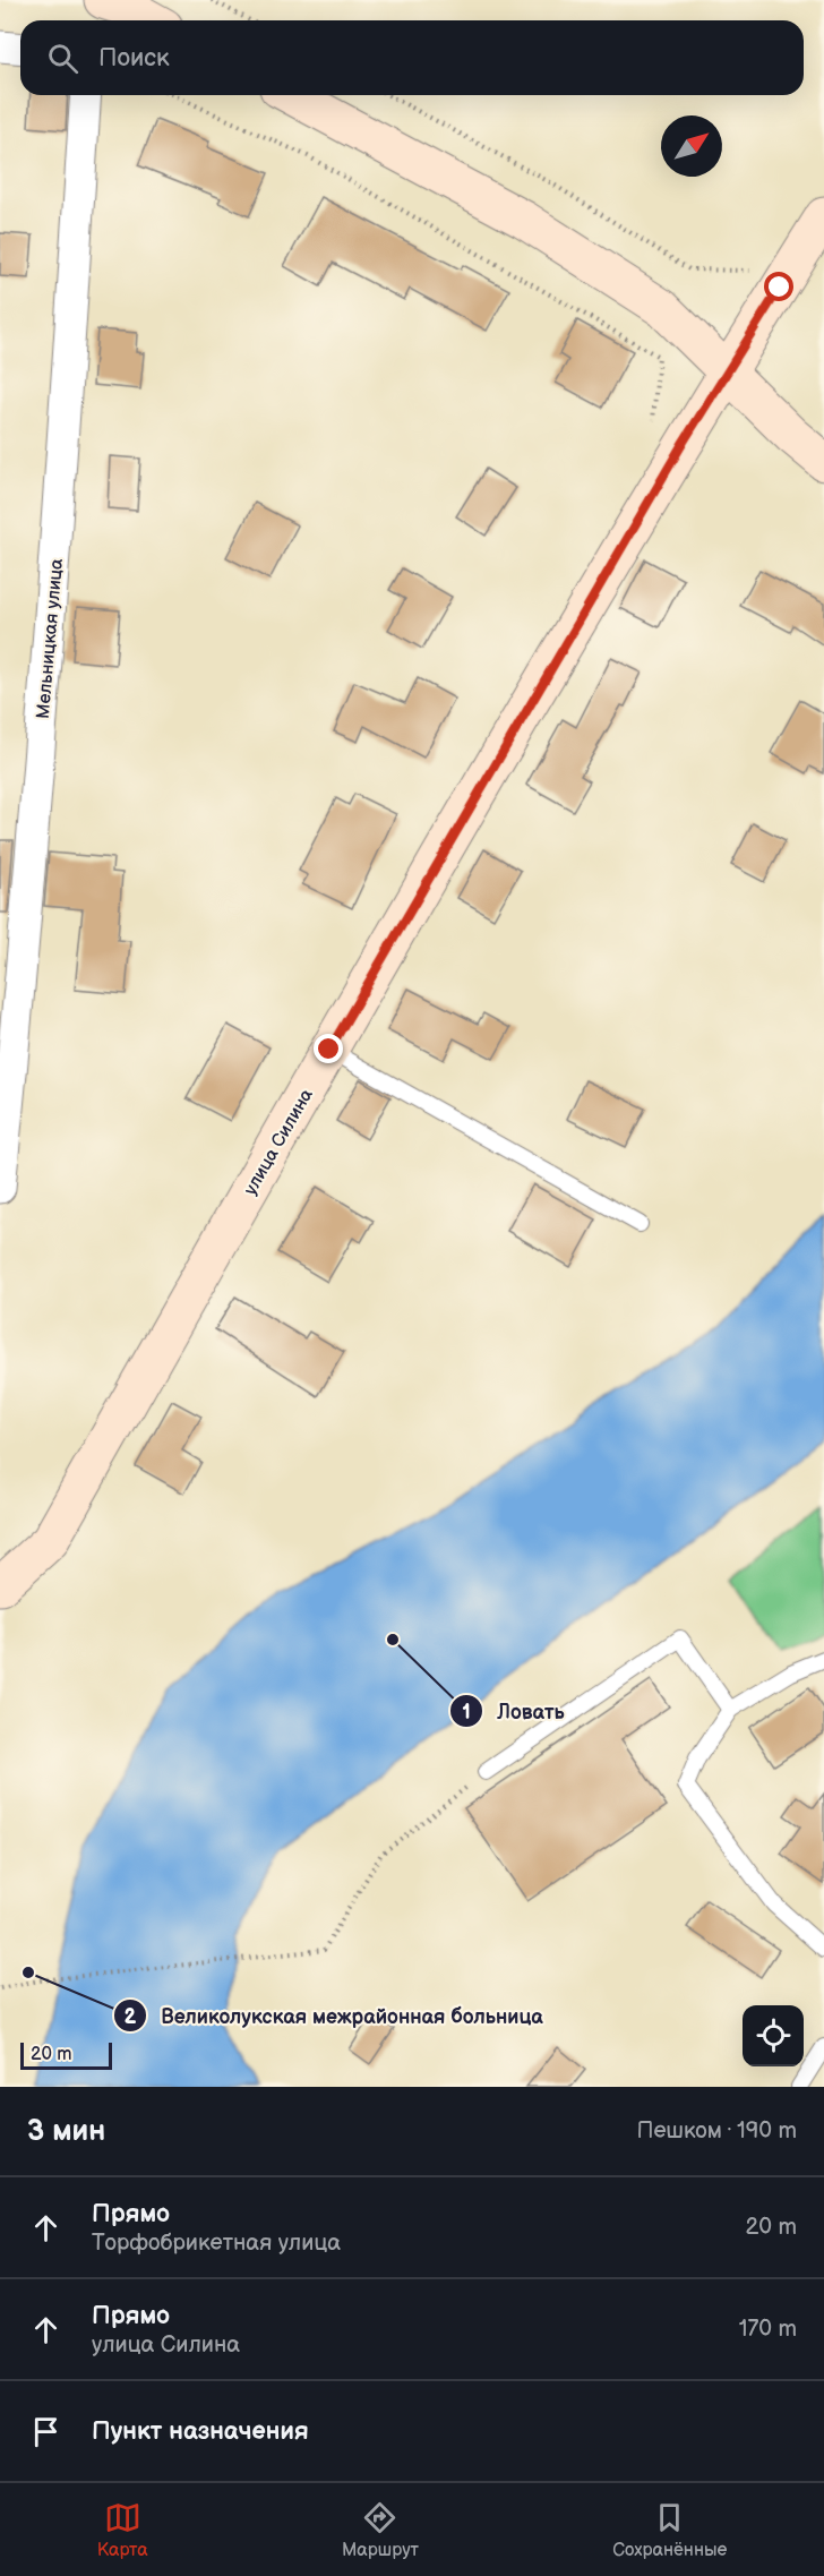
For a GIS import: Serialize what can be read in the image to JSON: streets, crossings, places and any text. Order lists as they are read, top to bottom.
{
  "streets": {
    "street": ["Мельницкая улица", "улица Силина"]
  },
  "places": ["Ловать", "Великолукская межрайонная больница"],
  "scale_bar": "20 m",
  "north": "top right",
  "page": {
    "search": "Поиск",
    "scale": "20 m",
    "heading": ["3 мин", "Пешком · 190 m"],
    "list": [
      ["Прямо", "Торфобрикетная улица", "20 m"],
      ["Прямо", "улица Силина", "170 m"],
      "Пункт назначения"
    ],
    "nav": ["Карта", "Маршрут", "Сохранённые"]
  }
}
